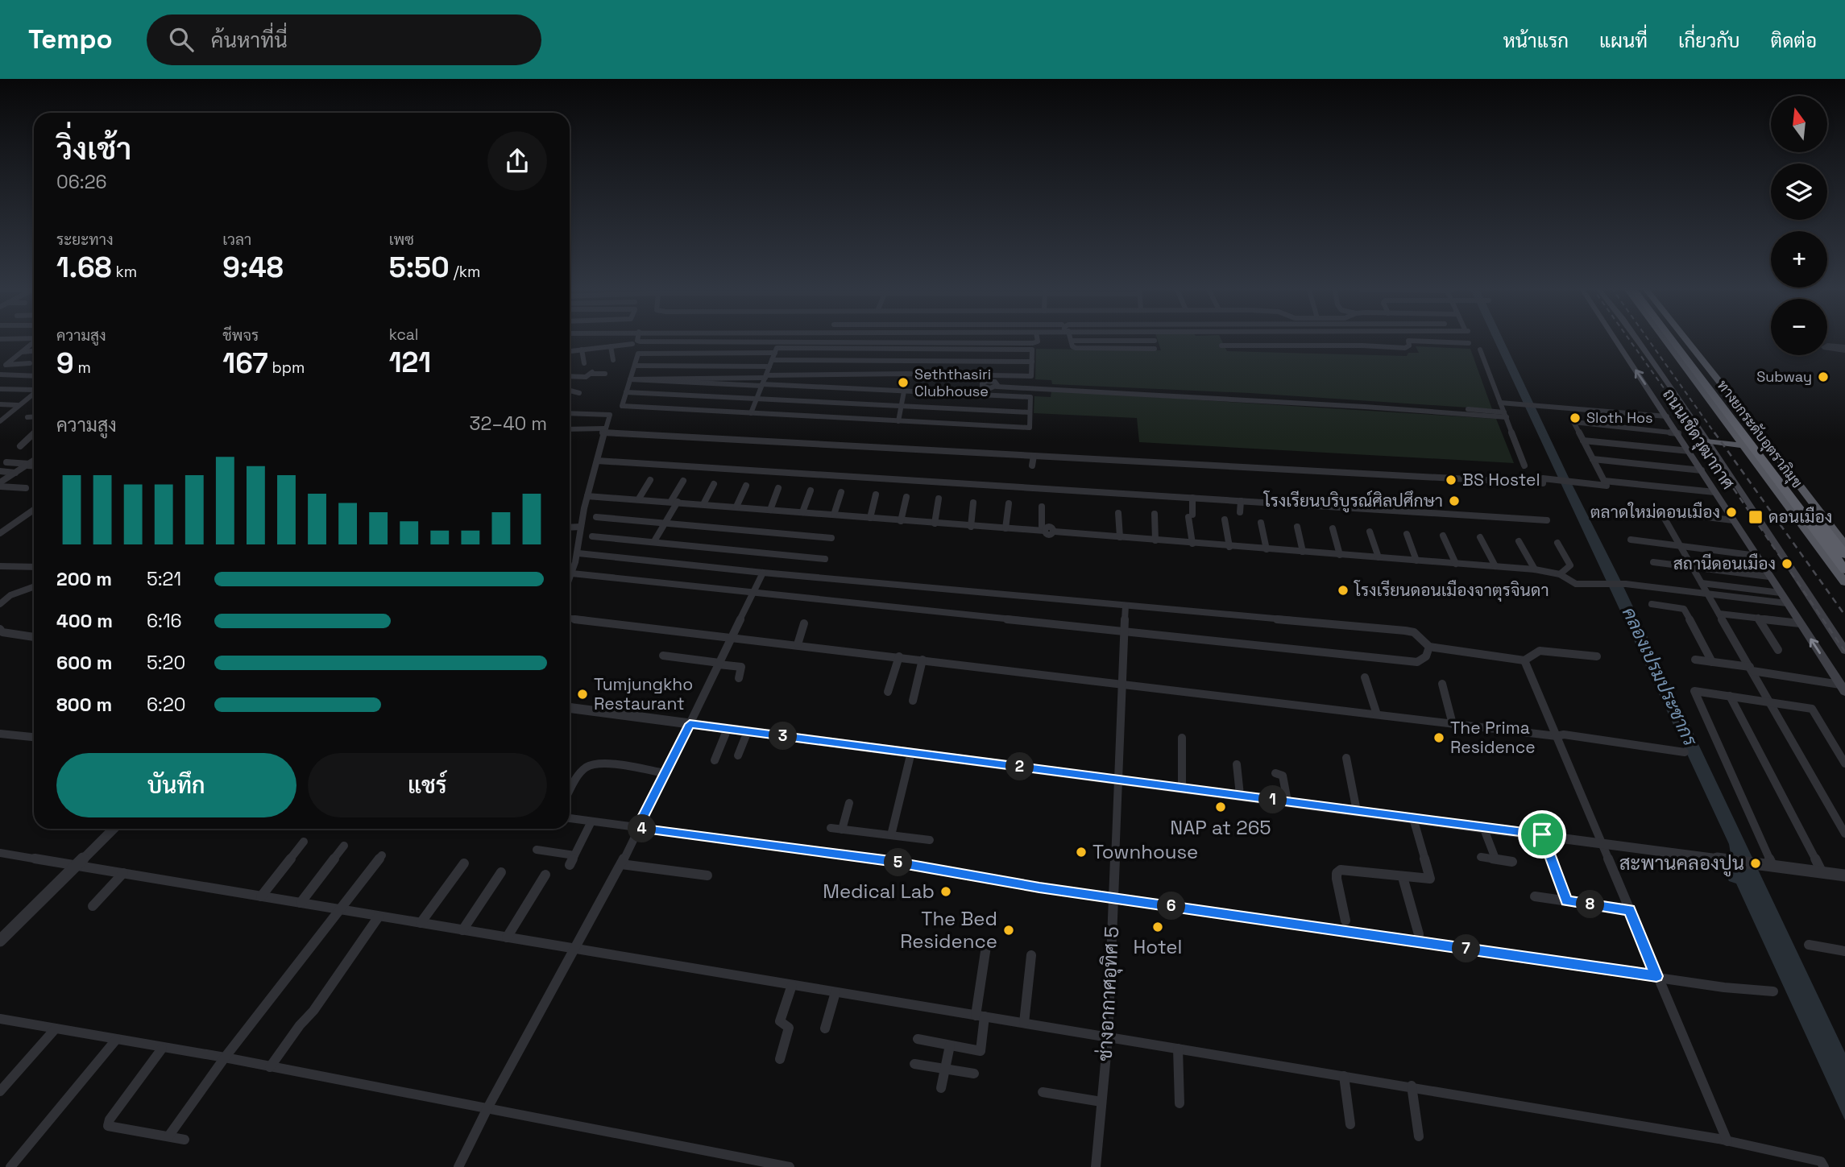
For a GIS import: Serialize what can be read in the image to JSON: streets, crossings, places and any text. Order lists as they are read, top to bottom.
{
  "streets": {
    "highway": ["ทางยกระดับอุตราภิมุข"],
    "main road": ["ถนนเชิดวุฒากาศ"],
    "street": ["ช่างอากาศอุทิศ 5"]
  },
  "water": ["คลองเปรมประชากร"],
  "places": {
    "other": [
      "Subway",
      "Seththasiri Clubhouse",
      "Sloth Hos",
      "BS Hostel",
      "โรงเรียนบริบูรณ์ศิลปศึกษา",
      "ตลาดใหม่ดอนเมือง",
      "สถานีดอนเมือง",
      "โรงเรียนดอนเมืองจาตุรจินดา",
      "Tumjungkho Restaurant",
      "The Prima Residence",
      "NAP at 265",
      "Townhouse",
      "สะพานคลองปูน",
      "Medical Lab",
      "Hotel",
      "The Bed Residence"
    ],
    "transit": ["ดอนเมือง"]
  },
  "north": "top",
  "page": {
    "header": "Tempo",
    "search": "ค้นหาที่นี่",
    "nav": [
      "หน้าแรก",
      "แผนที่",
      "เกี่ยวกับ",
      "ติดต่อ"
    ],
    "map_buttons": ["+", "−"],
    "heading": ["วิ่งเช้า", "06:26"],
    "stats": [
      ["ระยะทาง", "1.68 km"],
      ["เวลา", "9:48"],
      ["เพซ", "5:50 /km"],
      ["ความสูง", "9 m"],
      ["ชีพจร", "167 bpm"],
      ["kcal", "121"]
    ],
    "chart": ["ความสูง", "32–40 m"],
    "list": [
      {
        "name": "200 m",
        "note": "5:21"
      },
      {
        "name": "400 m",
        "note": "6:16"
      },
      {
        "name": "600 m",
        "note": "5:20"
      },
      {
        "name": "800 m",
        "note": "6:20"
      }
    ],
    "pins": [
      "3",
      "2",
      "1",
      "4",
      "5",
      "8",
      "6",
      "7"
    ],
    "buttons": ["บันทึก", "แชร์"]
  }
}
